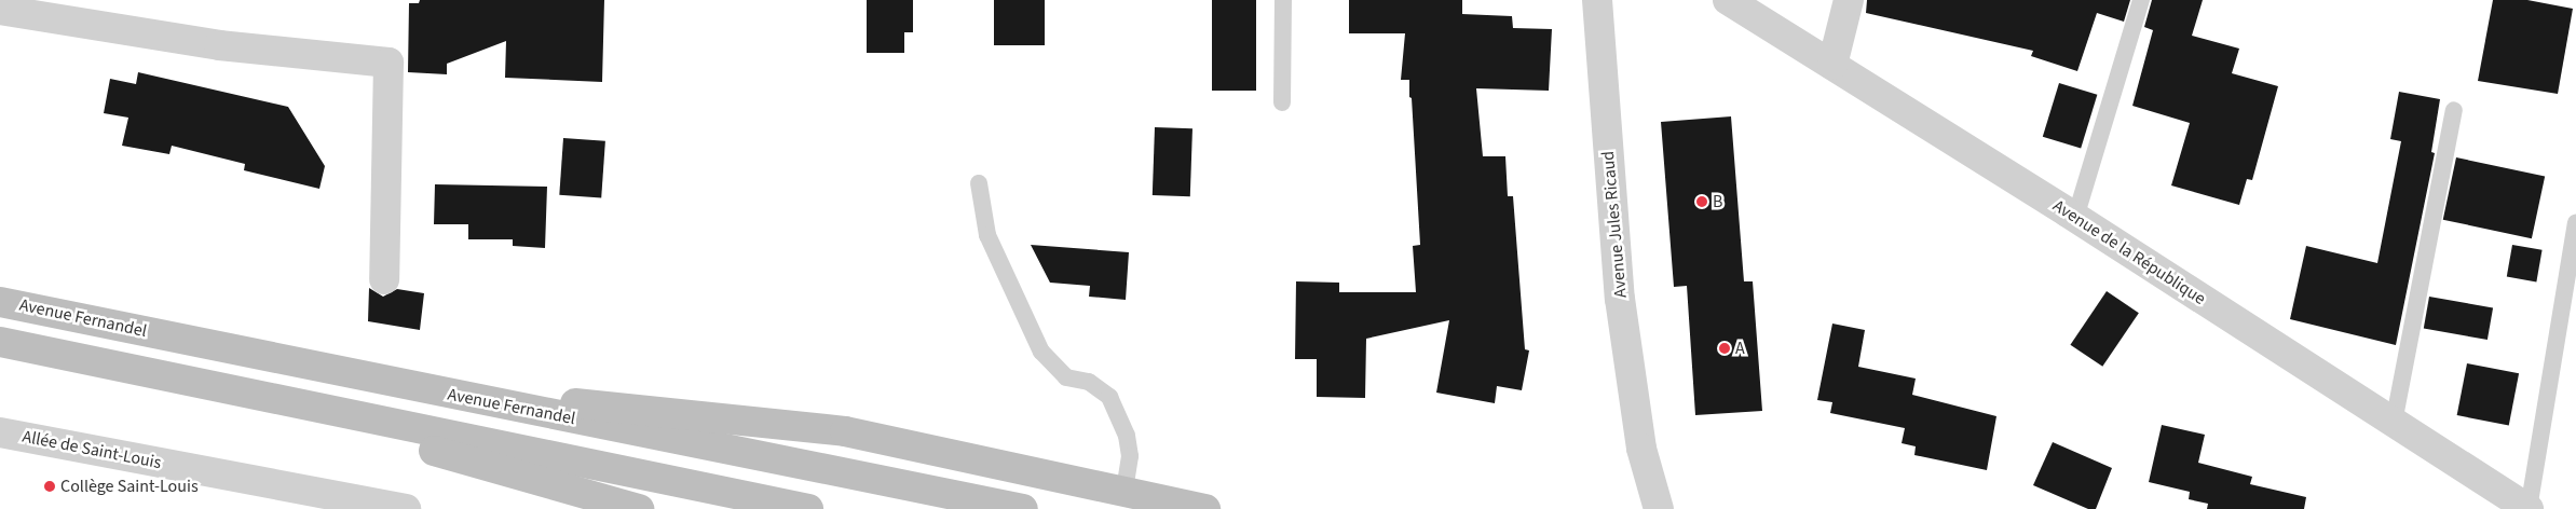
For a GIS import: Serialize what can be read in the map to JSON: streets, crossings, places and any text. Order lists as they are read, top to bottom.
{
  "streets": {
    "main road": ["Avenue Fernandel"],
    "street": ["Avenue Jules Ricaud", "Avenue de la République", "Allée de Saint-Louis"]
  },
  "places": ["B", "A", "Collège Saint-Louis"]
}
